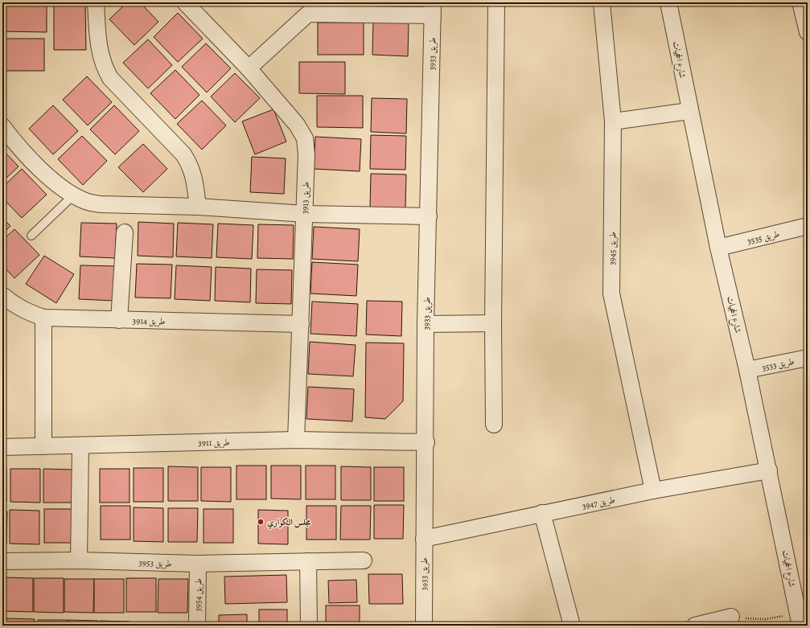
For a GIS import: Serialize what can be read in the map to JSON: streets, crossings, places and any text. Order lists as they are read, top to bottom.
{
  "streets": {
    "street": [
      "طريق 3933",
      "شارع الحجيات",
      "طريق 3913",
      "طريق 3535",
      "طريق 3945",
      "طريق 3914",
      "طريق 3533",
      "طريق 3911",
      "طريق 3947",
      "طريق 3953",
      "طريق 3954"
    ]
  },
  "crossings": [
    ["طريق 3933", "طريق 3911"],
    ["طريق 3933", "طريق 3947"],
    ["شارع الحجيات", "طريق 3535"],
    ["شارع الحجيات", "طريق 3533"],
    ["شارع الحجيات", "طريق 3947"],
    ["طريق 3913", "طريق 3914"],
    ["طريق 3913", "طريق 3911"],
    ["طريق 3945", "طريق 3947"],
    ["طريق 3953", "طريق 3954"]
  ],
  "places": ["مجلس الكواري"]
}
